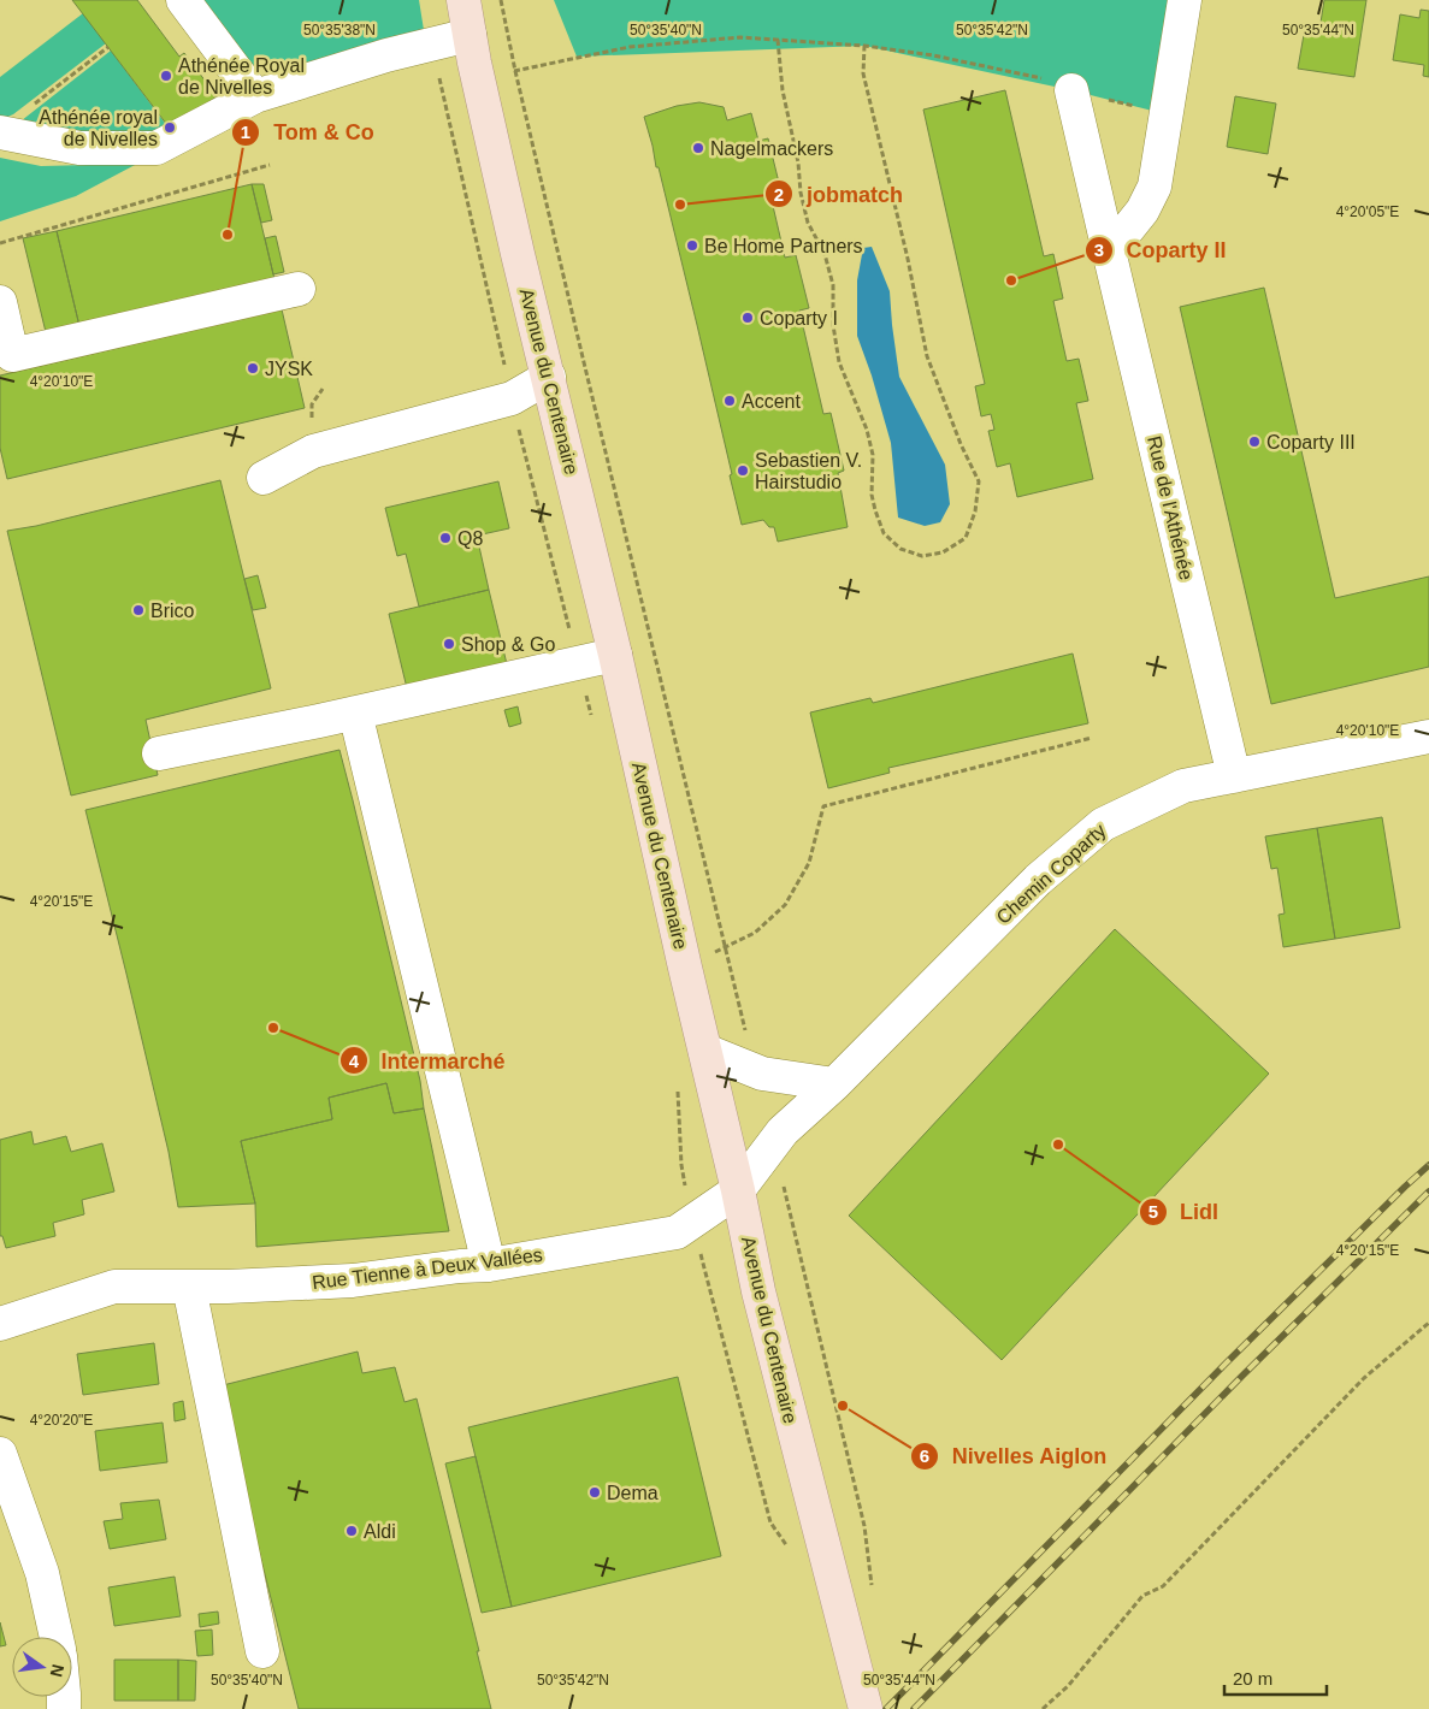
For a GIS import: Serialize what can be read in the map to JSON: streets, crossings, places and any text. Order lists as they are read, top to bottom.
{
  "streets": {
    "main road": ["Avenue du Centenaire"],
    "street": ["Rue de l'Athénée", "Chemin Coparty", "Rue Tienne à Deux Vallées"]
  },
  "crossings": [
    ["Avenue du Centenaire", "Chemin Coparty"],
    ["Avenue du Centenaire", "Rue Tienne à Deux Vallées"],
    ["Rue de l'Athénée", "Chemin Coparty"],
    ["Chemin Coparty", "Rue Tienne à Deux Vallées"]
  ],
  "places": [
    "Athénée Royal de Nivelles",
    "Athénée royal de Nivelles",
    "Nagelmackers",
    "jobmatch",
    "Tom & Co",
    "Be Home Partners",
    "Coparty II",
    "Coparty I",
    "JYSK",
    "Accent",
    "Coparty III",
    "Sebastien V. Hairstudio",
    "Q8",
    "Brico",
    "Shop & Go",
    "Intermarché",
    "Lidl",
    "Nivelles Aiglon",
    "Dema",
    "Aldi"
  ],
  "scale_bar": "20 m",
  "north": "right",
  "coordinates": [
    "50°35'38\"N",
    "50°35'40\"N",
    "50°35'42\"N",
    "50°35'44\"N",
    "4°20'05\"E",
    "4°20'10\"E",
    "4°20'15\"E",
    "4°20'20\"E"
  ]
}
